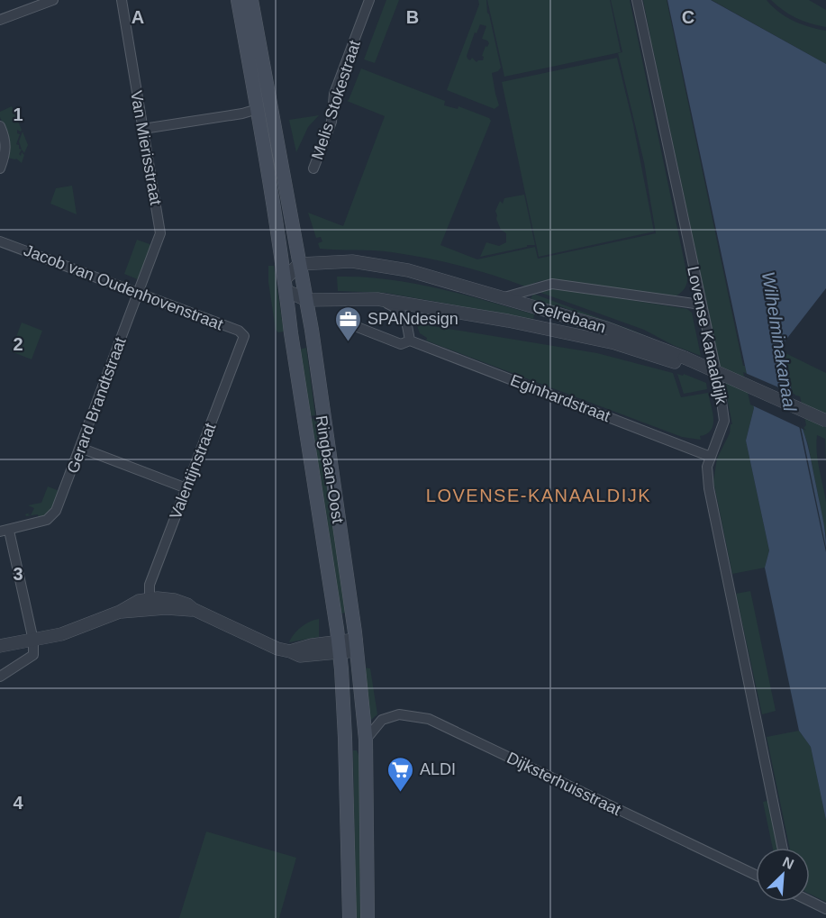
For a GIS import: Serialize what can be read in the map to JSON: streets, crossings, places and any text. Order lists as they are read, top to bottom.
{
  "streets": {
    "main road": ["Ringbaan-Oost"],
    "street": [
      "Melis Stokestraat",
      "Van Mierisstraat",
      "Jacob van Oudenhovenstraat",
      "Gelrebaan",
      "Lovense Kanaaldijk",
      "Eginhardstraat",
      "Gerard Brandtstraat",
      "Valentijnstraat",
      "Dijksterhuisstraat"
    ]
  },
  "crossings": [
    ["Van Mierisstraat", "Jacob van Oudenhovenstraat"],
    ["Van Mierisstraat", "Gerard Brandtstraat"],
    ["Jacob van Oudenhovenstraat", "Gerard Brandtstraat"],
    ["Jacob van Oudenhovenstraat", "Valentijnstraat"],
    ["Gelrebaan", "Ringbaan-Oost"],
    ["Lovense Kanaaldijk", "Eginhardstraat"],
    ["Ringbaan-Oost", "Dijksterhuisstraat"]
  ],
  "districts": ["LOVENSE-KANAALDIJK"],
  "water": ["Wilhelminakanaal"],
  "places": {
    "office": ["SPANdesign"],
    "supermarket": ["ALDI"]
  },
  "north": "top right",
  "grid": {
    "columns": ["A", "B", "C"],
    "rows": [
      "1",
      "2",
      "3",
      "4"
    ]
  }
}
